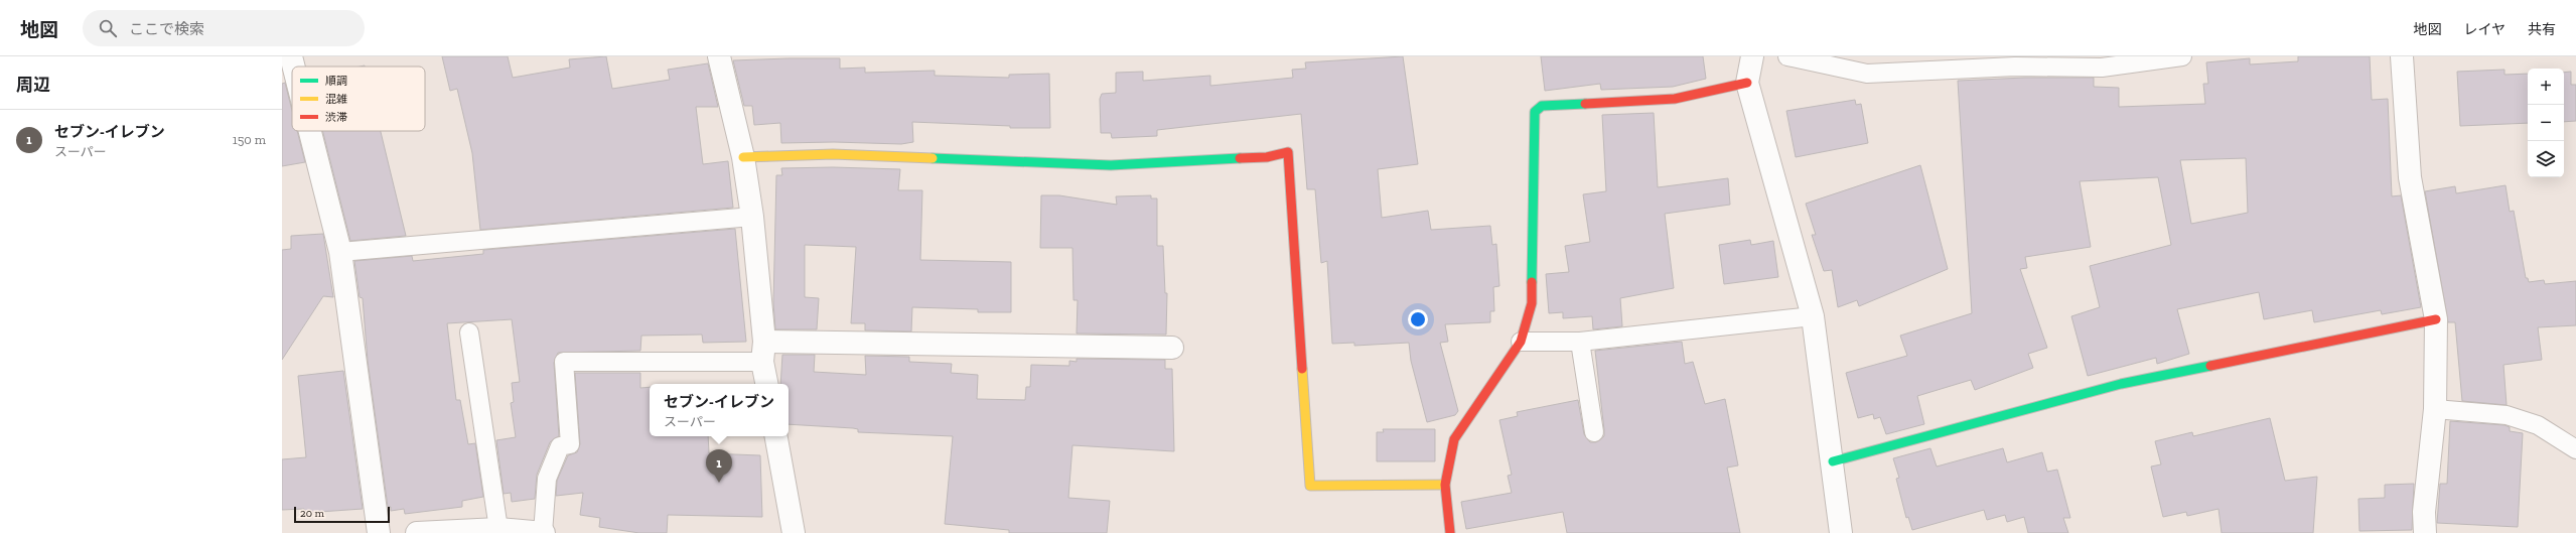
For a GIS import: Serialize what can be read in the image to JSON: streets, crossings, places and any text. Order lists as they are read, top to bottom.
{
  "legend": ["順調", "混雑", "渋滞"],
  "scale_bar": "20 m",
  "page": {
    "header": "地図",
    "search": "ここで検索",
    "nav": ["地図", "レイヤ", "共有"],
    "heading": "周辺",
    "map_buttons": ["+", "−"],
    "list": [
      {
        "mark": "1",
        "name": "セブン-イレブン",
        "note": "スーパー",
        "value": "150 m"
      }
    ],
    "popup": ["セブン-イレブン", "スーパー"],
    "pins": "1",
    "scale": "20 m"
  }
}
